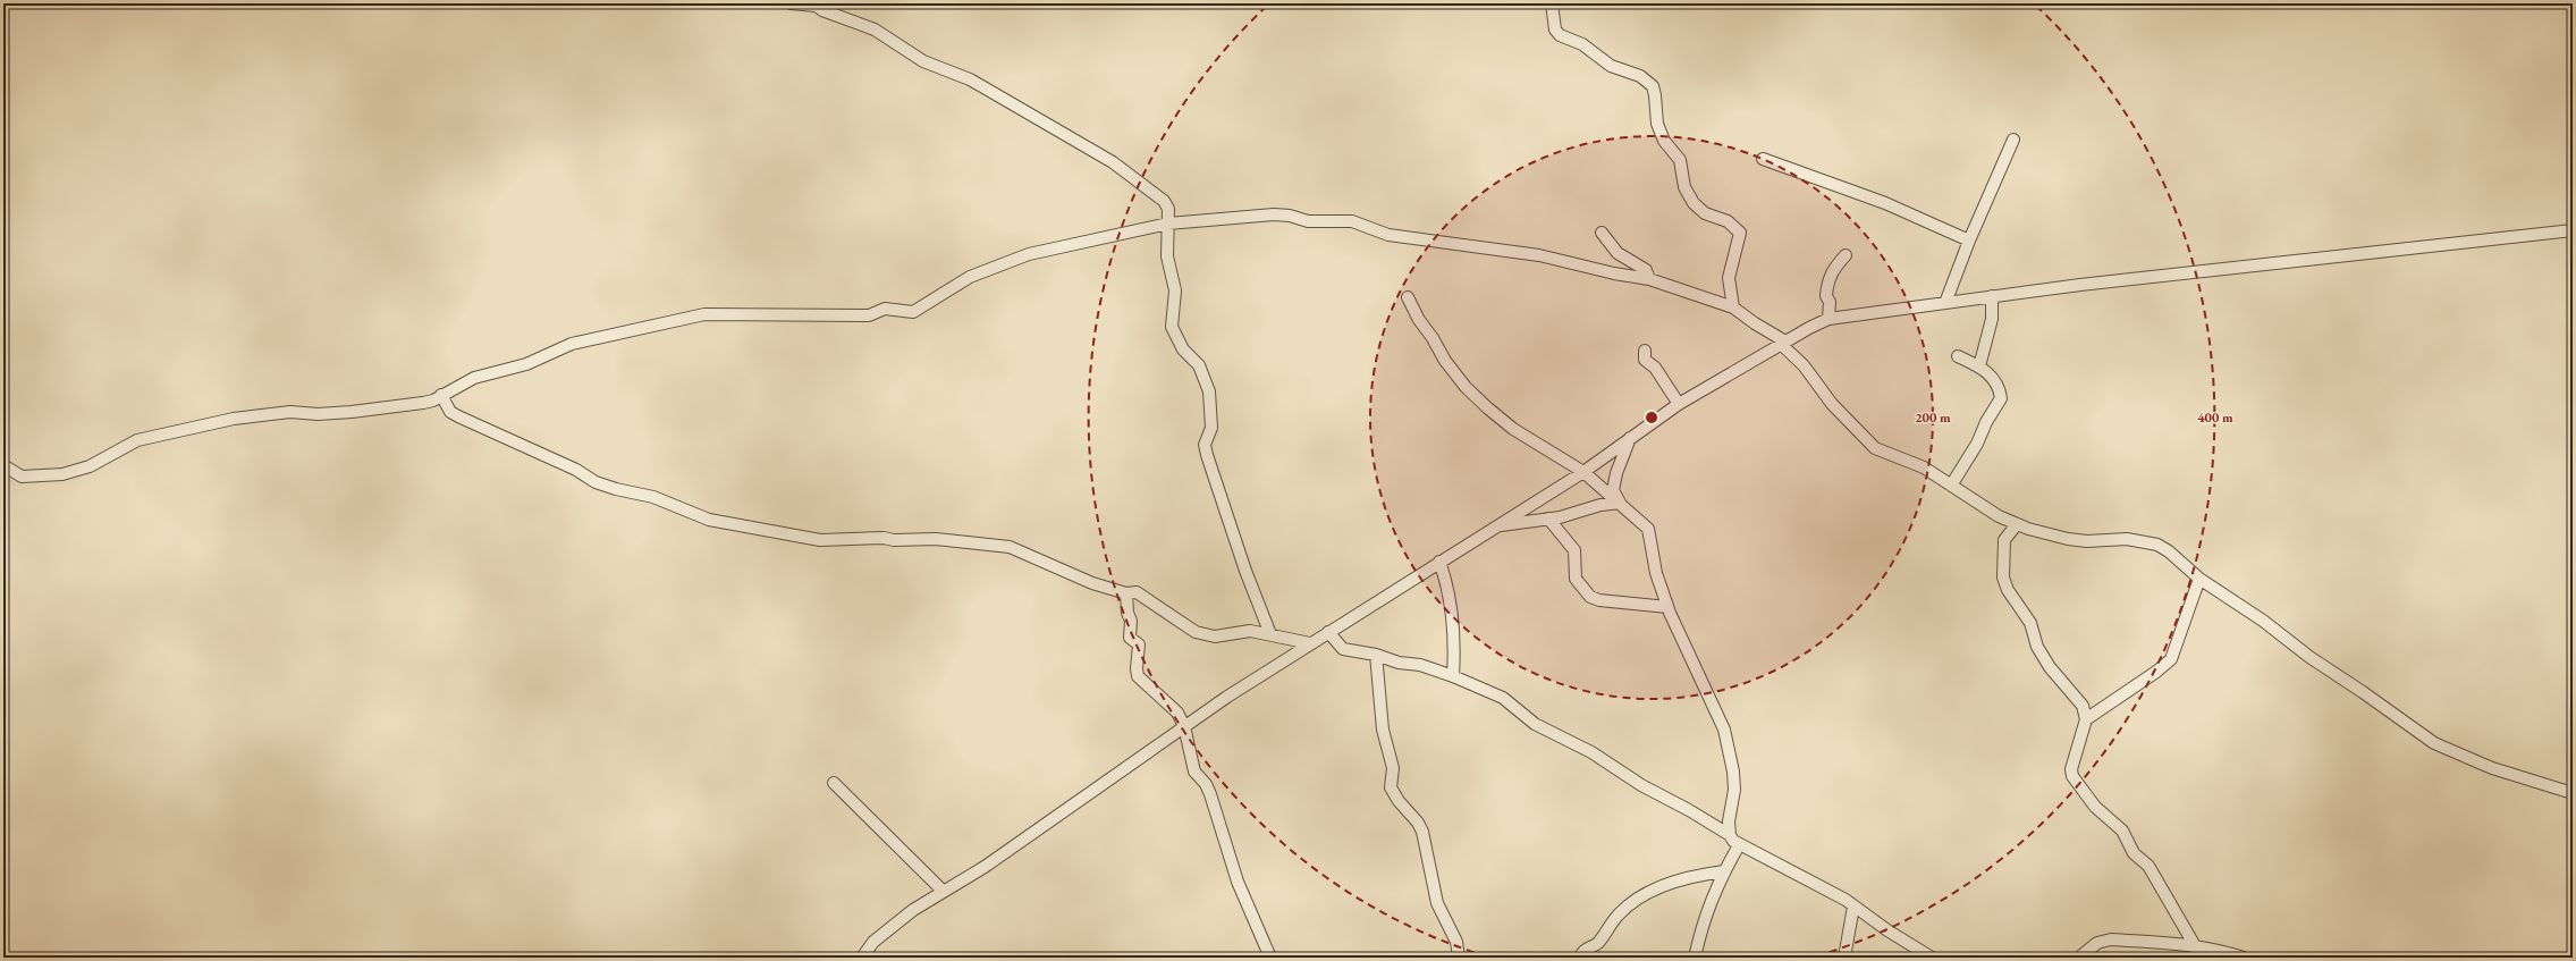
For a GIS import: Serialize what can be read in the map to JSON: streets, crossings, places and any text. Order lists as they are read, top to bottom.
{
  "rings": ["200 m", "400 m"]
}
